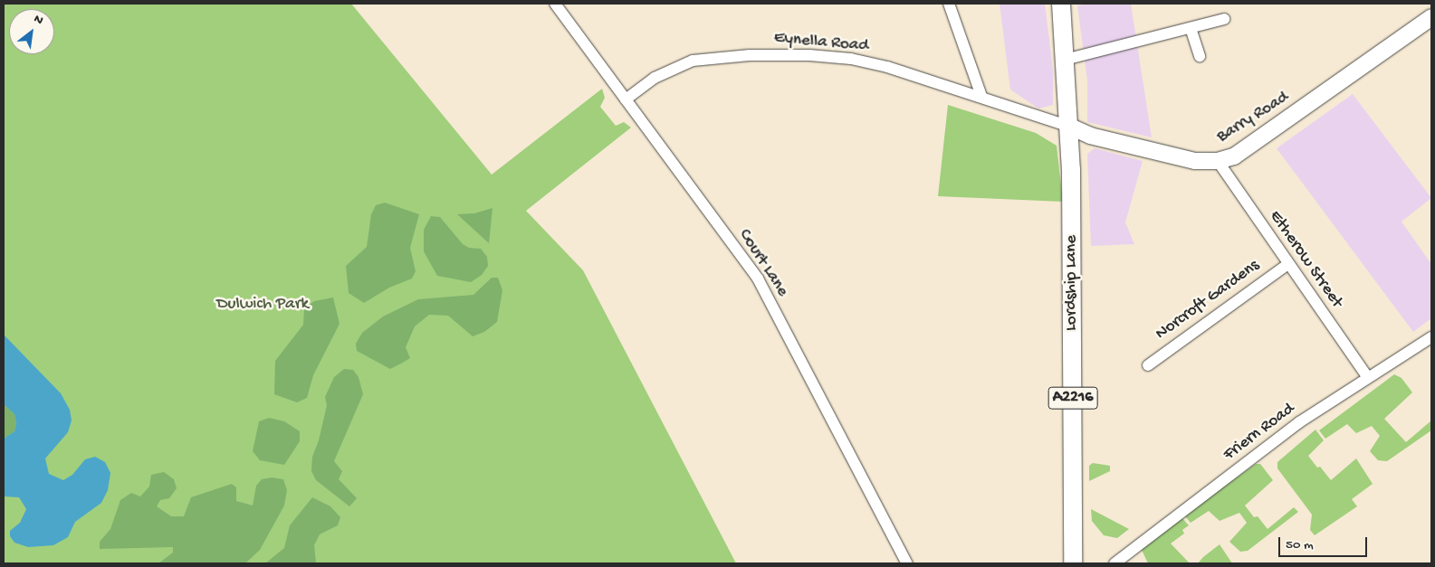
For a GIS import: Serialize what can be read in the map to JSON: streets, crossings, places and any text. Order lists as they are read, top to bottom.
{
  "streets": {
    "main road": ["Barry Road", "Lordship Lane", "A2216"],
    "street": [
      "Eynella Road",
      "Etherow Street",
      "Court Lane",
      "Norcroft Gardens",
      "Friern Road"
    ]
  },
  "crossings": [
    ["Eynella Road", "Barry Road"],
    ["Eynella Road", "Court Lane"],
    ["Eynella Road", "Lordship Lane"],
    ["Barry Road", "Etherow Street"],
    ["Barry Road", "Lordship Lane"],
    ["Etherow Street", "Norcroft Gardens"],
    ["Etherow Street", "Friern Road"]
  ],
  "parks": ["Dulwich Park"],
  "scale_bar": "50 m",
  "north": "top right"
}
